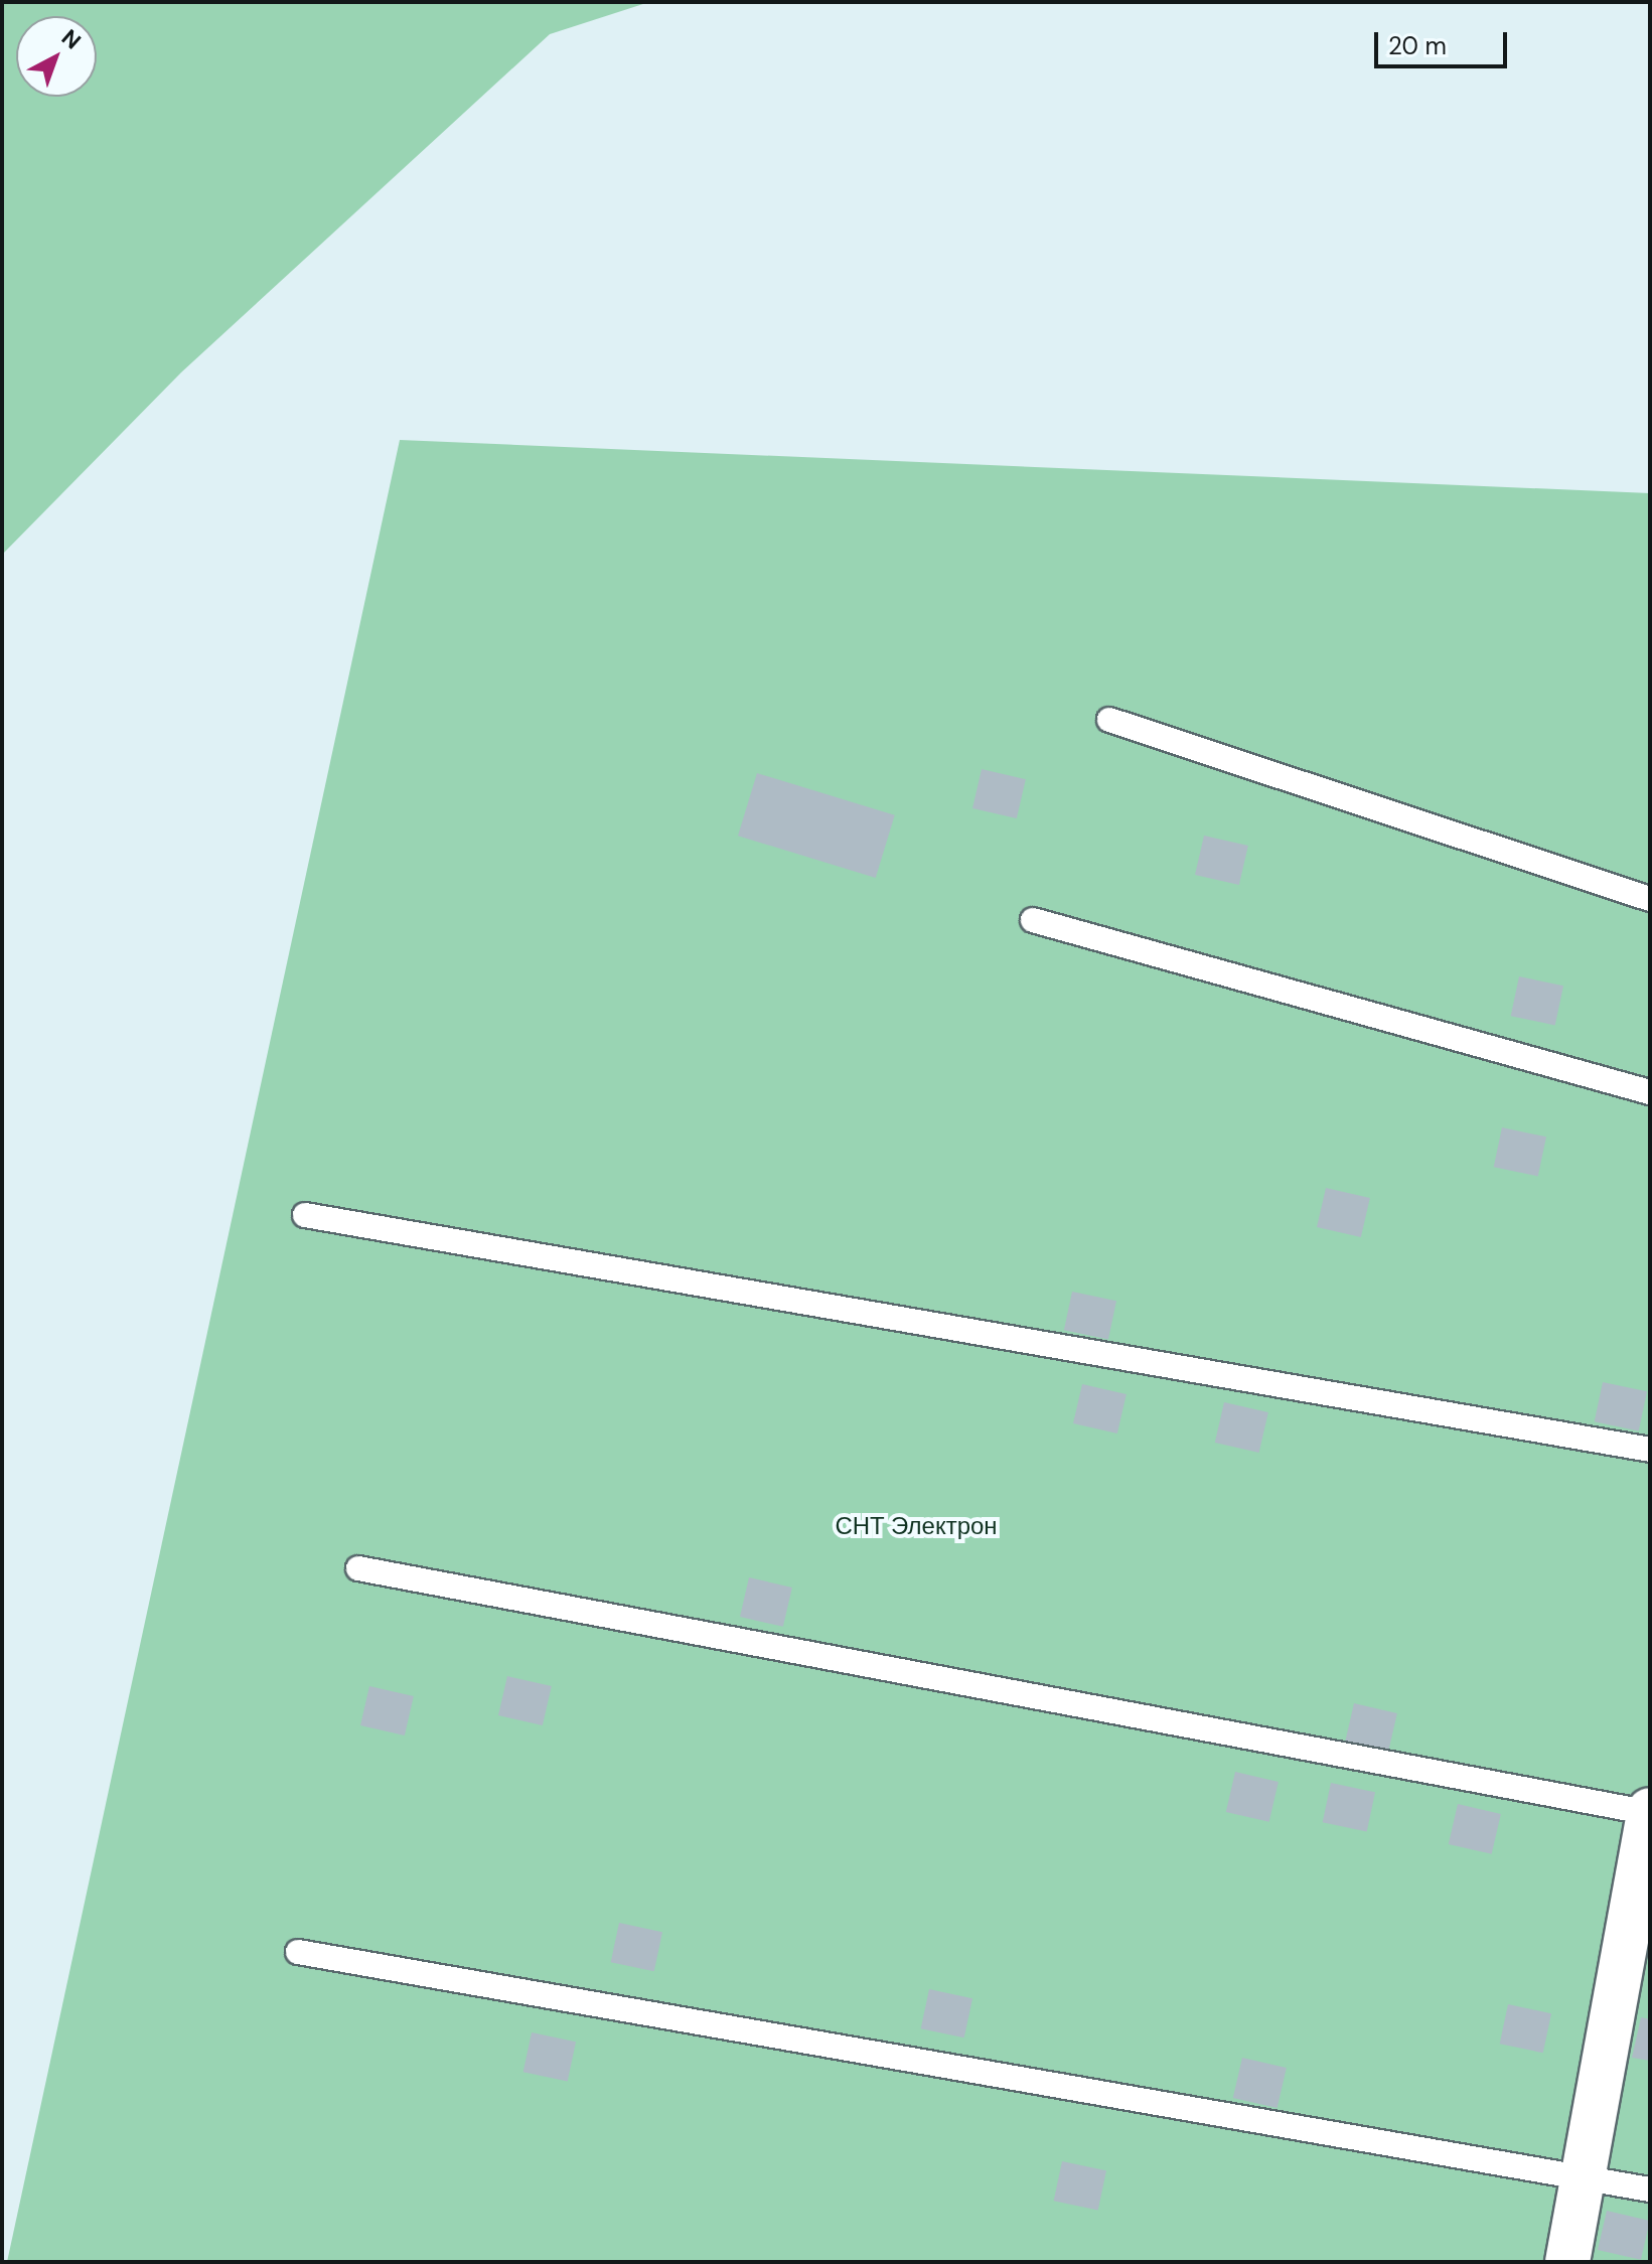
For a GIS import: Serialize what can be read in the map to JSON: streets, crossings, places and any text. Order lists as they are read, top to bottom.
{
  "parks": ["СНТ Электрон"],
  "scale_bar": "20 m",
  "north": "top right"
}
